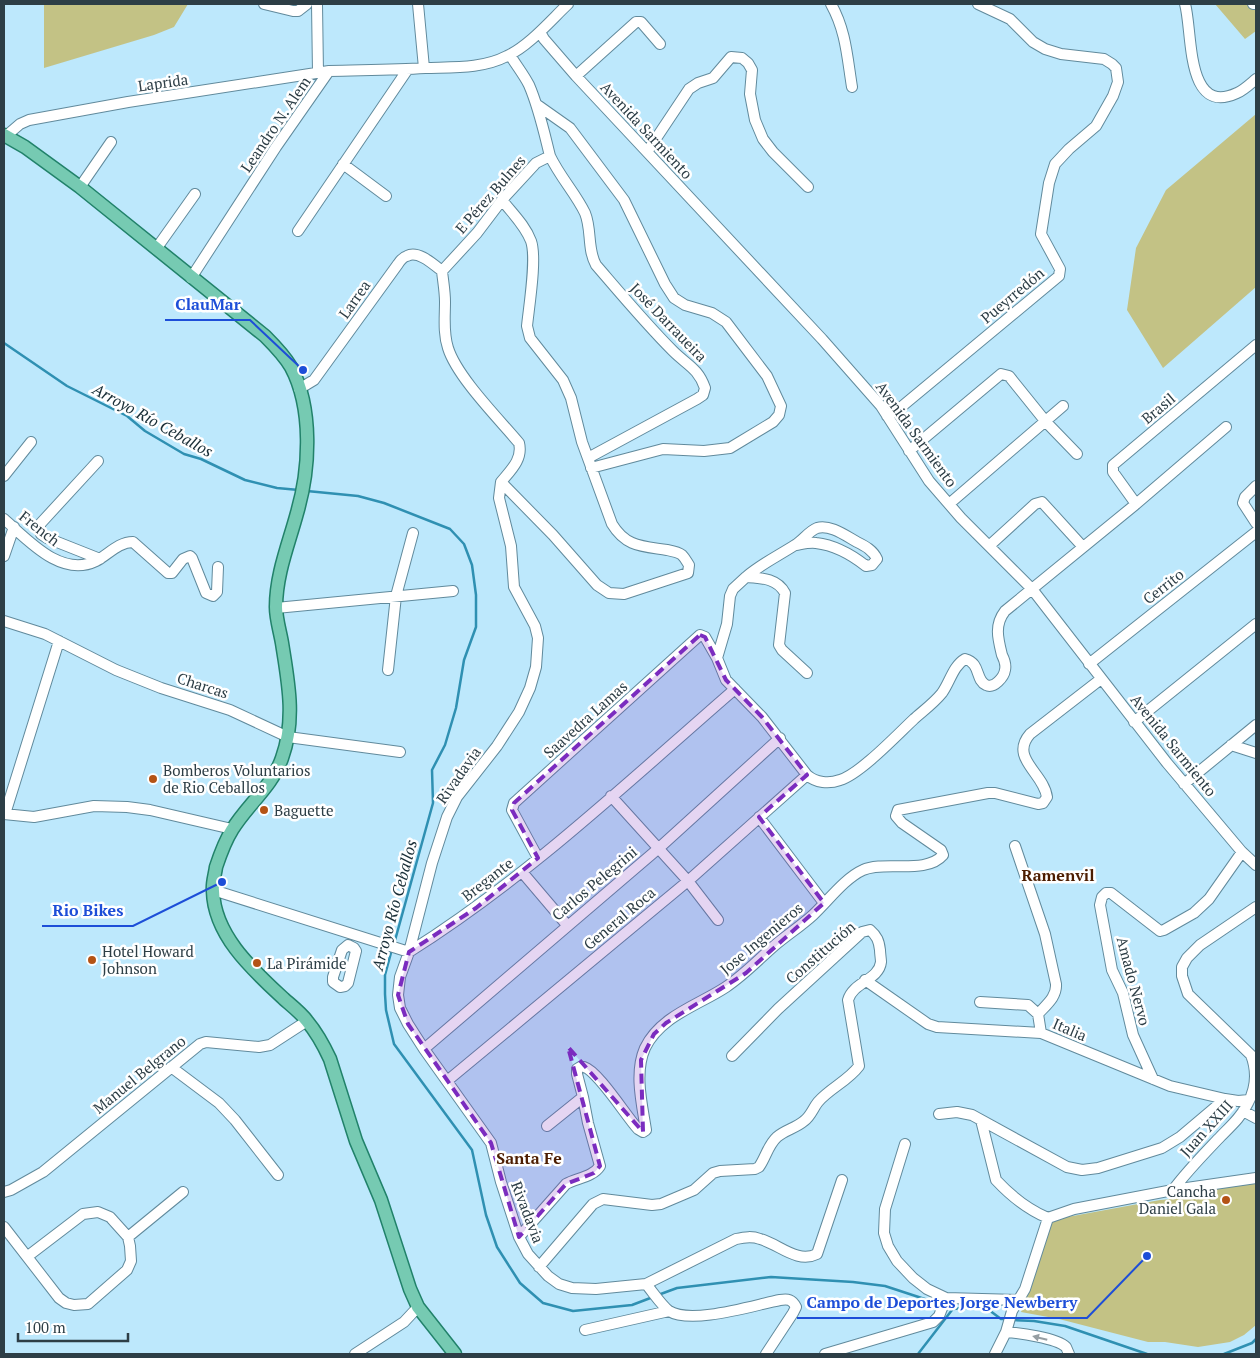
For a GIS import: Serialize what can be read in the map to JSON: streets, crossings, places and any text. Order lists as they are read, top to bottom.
{
  "streets": {
    "street": [
      "Laprida",
      "Leandro N. Alem",
      "Avenida Sarmiento",
      "E Pérez Bulnes",
      "Pueyrredón",
      "Larrea",
      "José Darraueira",
      "Brasil",
      "French",
      "Cerrito",
      "Charcas",
      "Saavedra Lamas",
      "Rivadavia",
      "Bregante",
      "Carlos Pelegrini",
      "General Roca",
      "Jose Ingenieros",
      "Constitución",
      "Amado Nervo",
      "Italia",
      "Manuel Belgrano",
      "Juan XXIII"
    ]
  },
  "crossings": [
    ["Laprida", "Leandro N. Alem"],
    ["Leandro N. Alem", "Avenida Sarmiento"],
    ["Leandro N. Alem", "E Pérez Bulnes"],
    ["Avenida Sarmiento", "Pueyrredón"],
    ["Avenida Sarmiento", "Cerrito"],
    ["Avenida Sarmiento", "Jose Ingenieros"],
    ["Avenida Sarmiento", "Amado Nervo"],
    ["E Pérez Bulnes", "Larrea"],
    ["E Pérez Bulnes", "José Darraueira"],
    ["Saavedra Lamas", "Bregante"],
    ["Rivadavia", "Bregante"],
    ["Rivadavia", "Carlos Pelegrini"],
    ["Rivadavia", "General Roca"],
    ["Rivadavia", "Jose Ingenieros"],
    ["Rivadavia", "Constitución"],
    ["Amado Nervo", "Italia"],
    ["Italia", "Juan XXIII"]
  ],
  "districts": ["Ramenvil", "Santa Fe"],
  "water": ["Arroyo Río Ceballos"],
  "places": [
    "ClauMar",
    "Bomberos Voluntarios de Rio Ceballos",
    "Baguette",
    "Rio Bikes",
    "Hotel Howard Johnson",
    "La Pirámide",
    "Cancha Daniel Gala",
    "Campo de Deportes Jorge Newberry"
  ],
  "scale_bar": "100 m"
}
